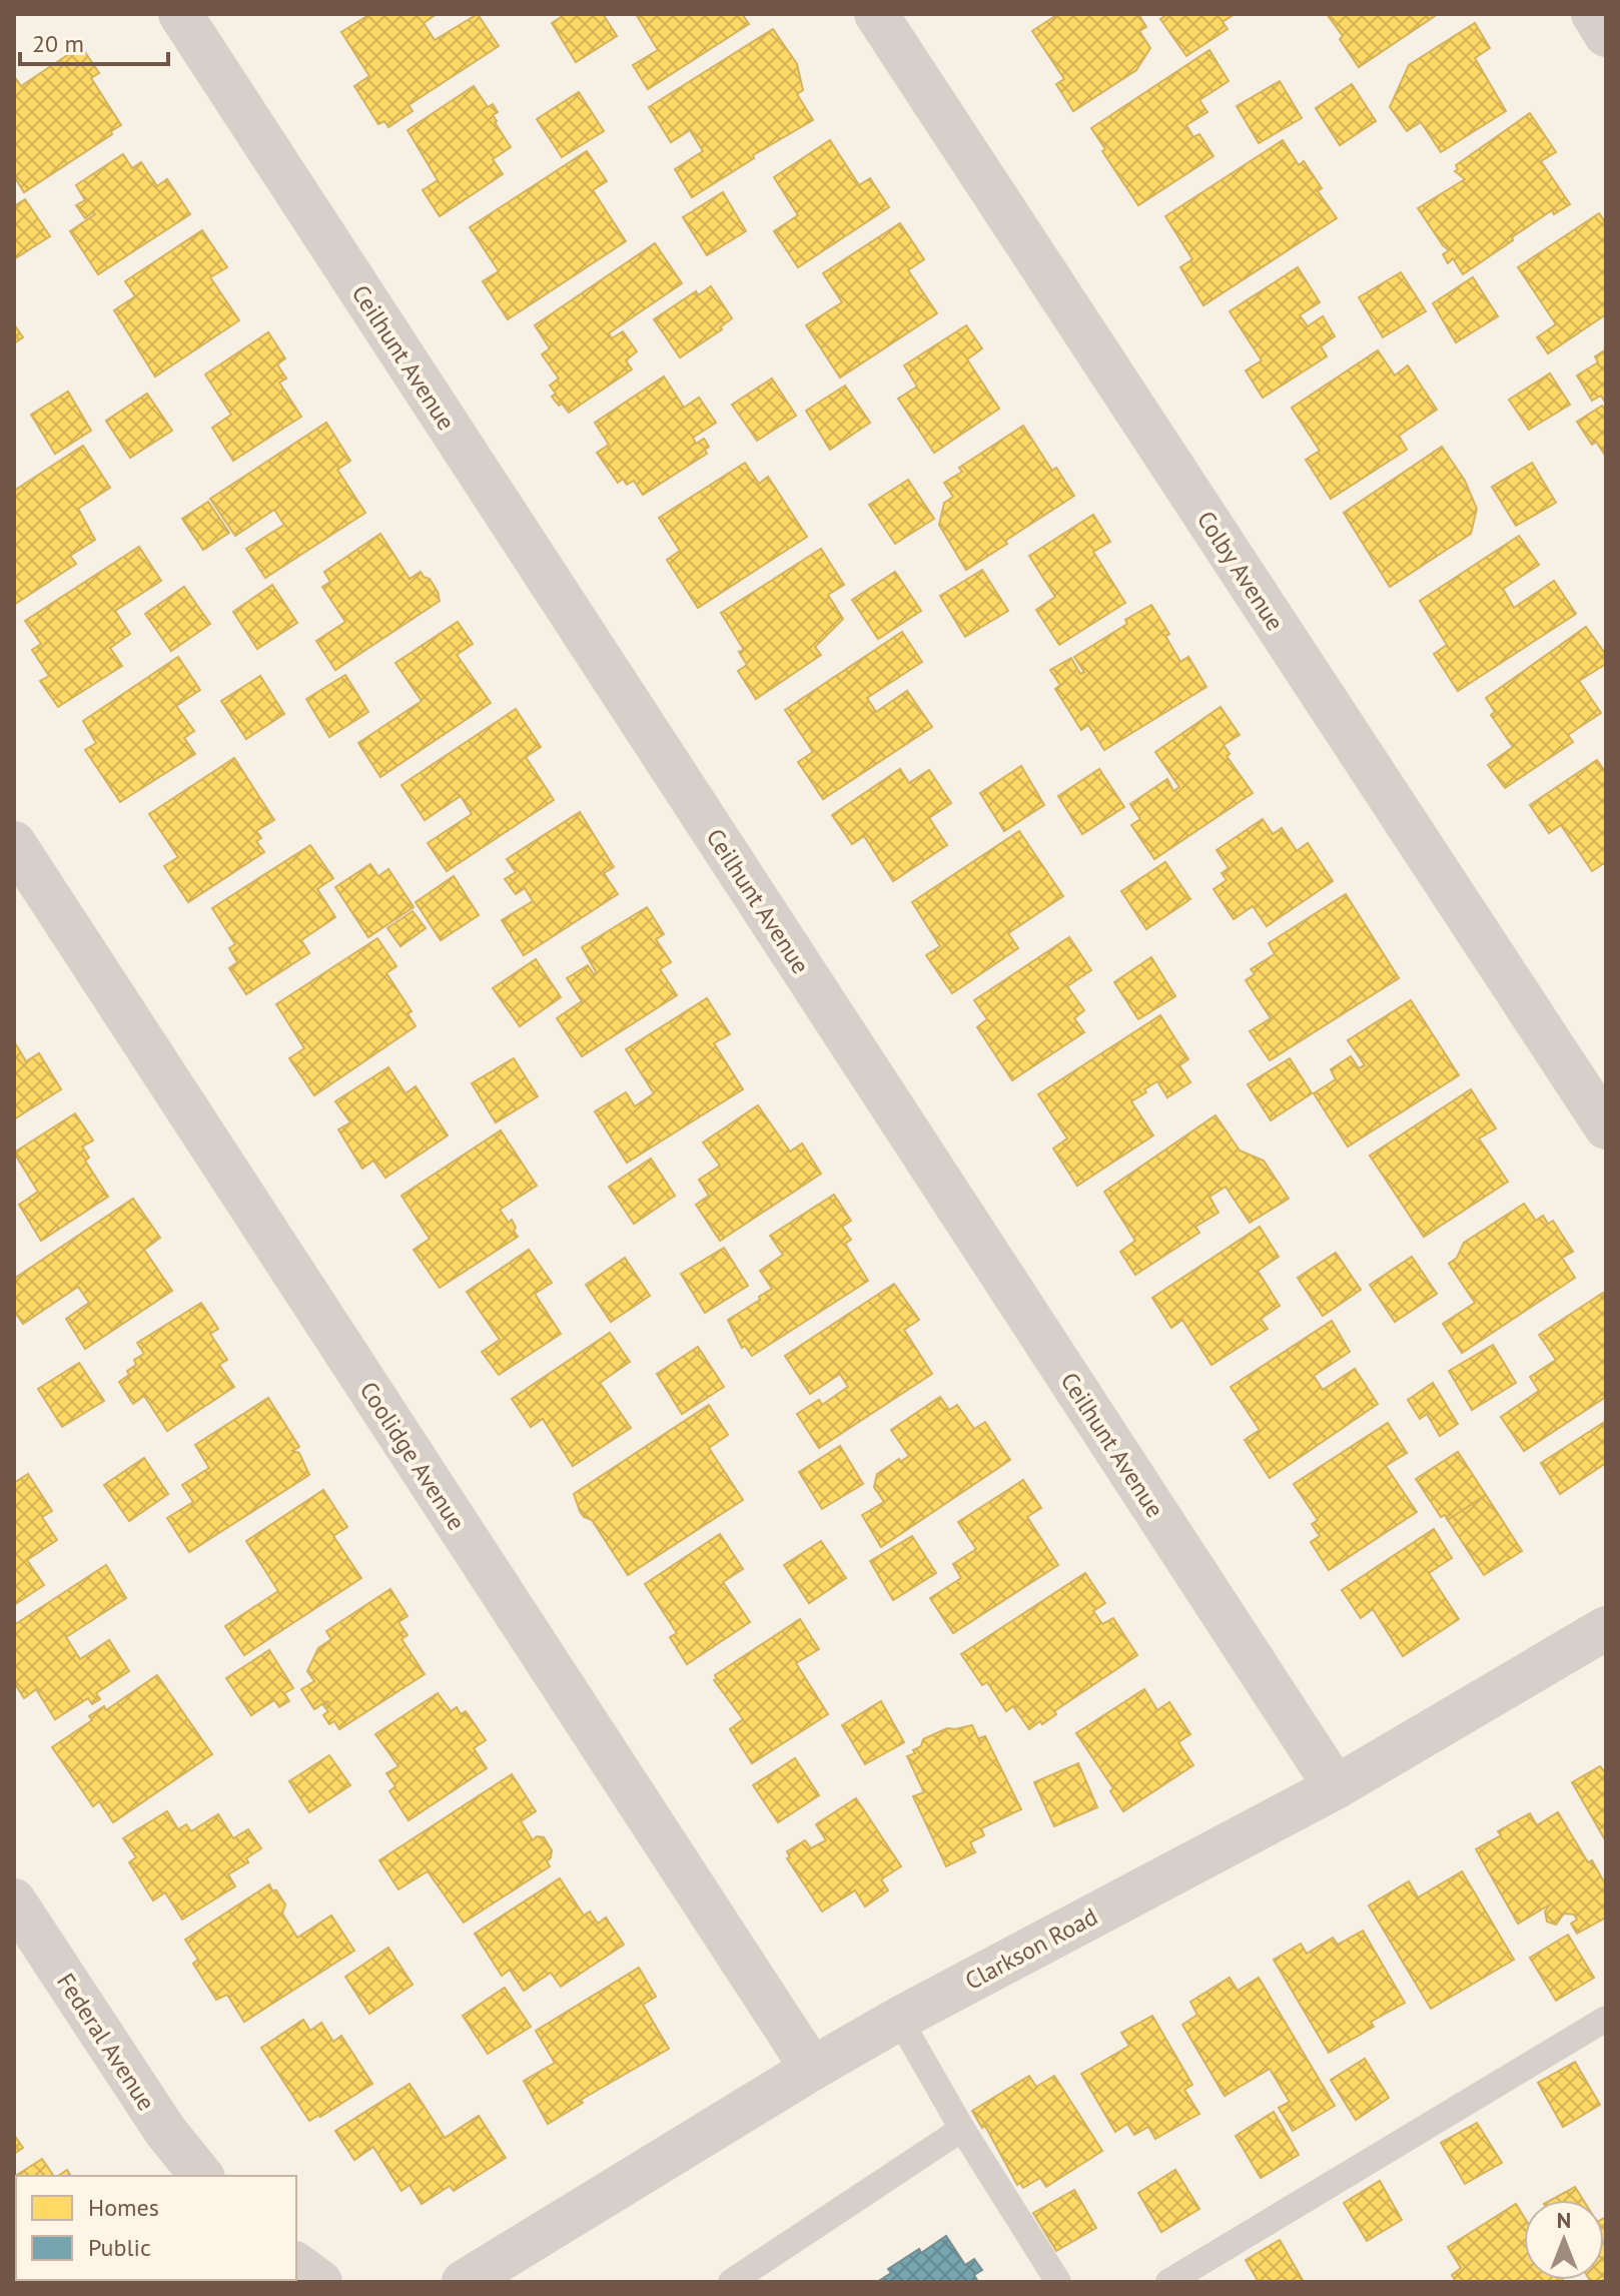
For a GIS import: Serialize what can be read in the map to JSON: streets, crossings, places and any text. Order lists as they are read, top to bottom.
{
  "streets": {
    "street": [
      "Ceilhunt Avenue",
      "Colby Avenue",
      "Coolidge Avenue",
      "Clarkson Road",
      "Federal Avenue"
    ]
  },
  "crossings": [
    ["Ceilhunt Avenue", "Clarkson Road"],
    ["Coolidge Avenue", "Clarkson Road"]
  ],
  "legend": ["Homes", "Public"],
  "scale_bar": "20 m",
  "north": "top"
}
